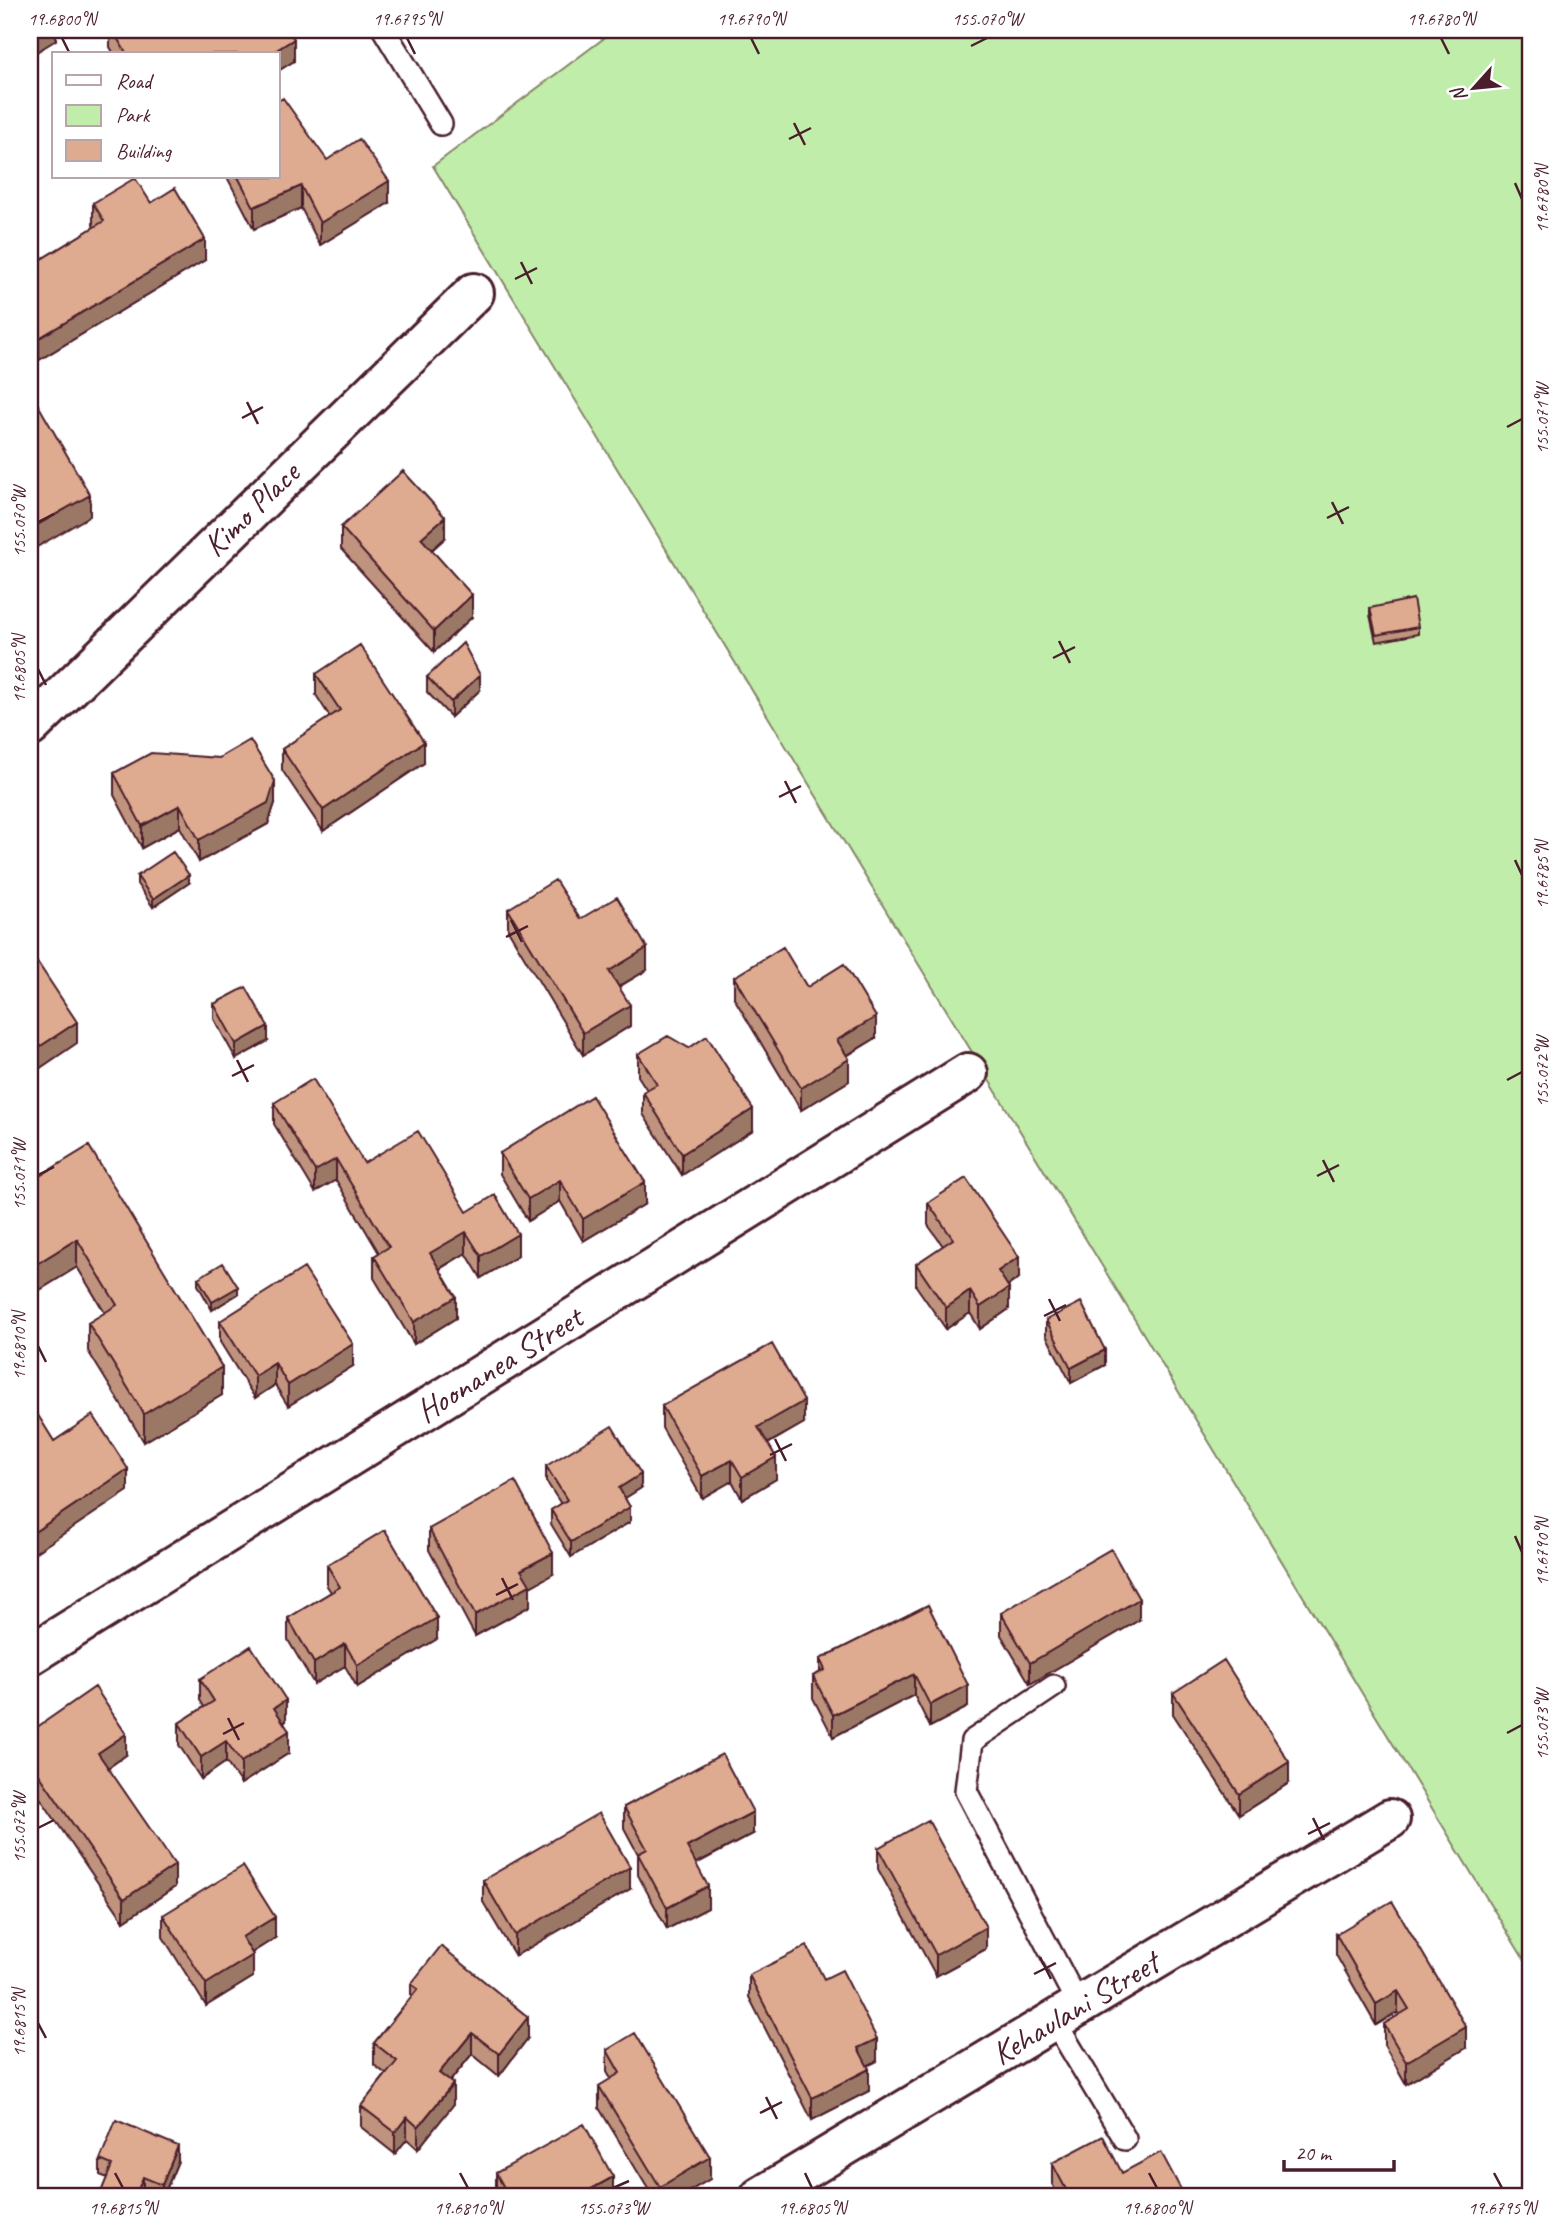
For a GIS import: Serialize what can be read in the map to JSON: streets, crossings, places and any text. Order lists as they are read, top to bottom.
{
  "streets": {
    "street": ["Kimo Place", "Hoonanea Street", "Kehaulani Street"]
  },
  "legend": ["Road", "Park", "Building"],
  "scale_bar": "20 m",
  "north": "bottom left",
  "coordinates": [
    "19.6800°N",
    "19.6795°N",
    "19.6790°N",
    "155.070°W",
    "19.6780°N",
    "155.071°W",
    "19.6805°N",
    "19.6785°N",
    "155.072°W",
    "19.6810°N",
    "155.073°W",
    "19.6815°N"
  ]
}
